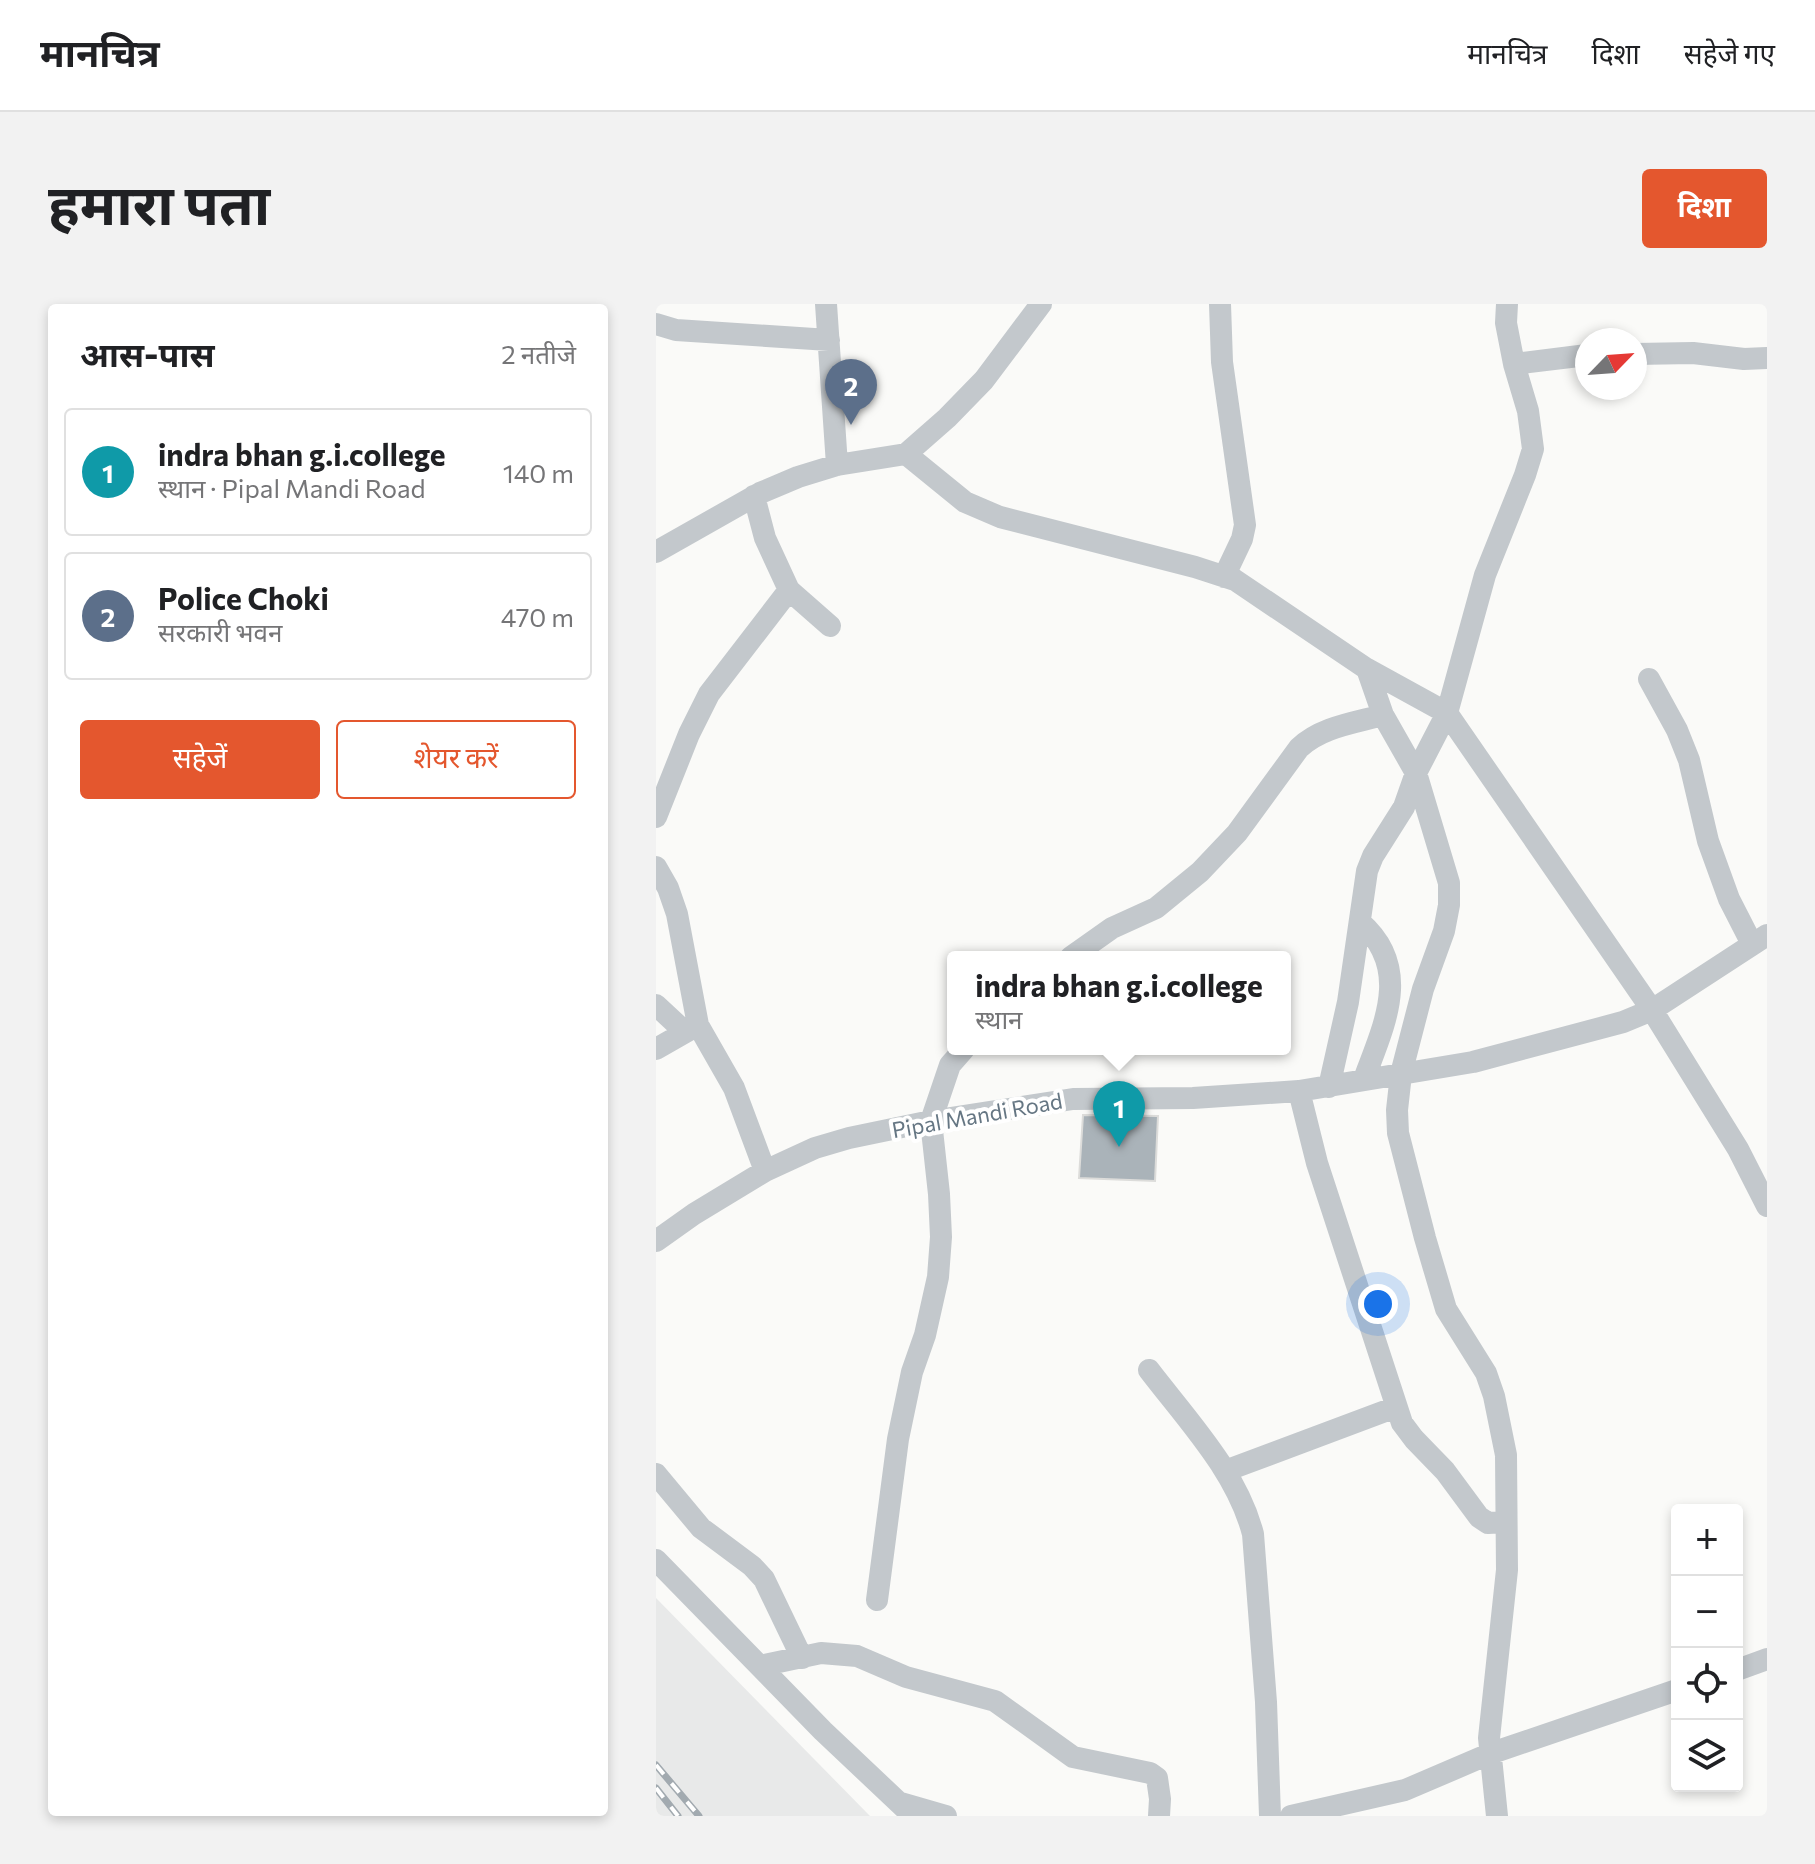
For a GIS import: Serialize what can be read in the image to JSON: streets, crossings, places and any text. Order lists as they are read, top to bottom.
{
  "streets": {
    "street": ["Pipal Mandi Road"]
  },
  "north": "top right",
  "page": {
    "header": "मानचित्र",
    "nav": ["मानचित्र", "दिशा", "सहेजे गए"],
    "title": "हमारा पता",
    "buttons": [
      "दिशा",
      ["सहेजें", "शेयर करें"]
    ],
    "heading": ["आस-पास", "2 नतीजे"],
    "pins": ["2", "1"],
    "list": [
      {
        "mark": "1",
        "name": "indra bhan g.i.college",
        "note": "स्थान · Pipal Mandi Road",
        "value": "140 m"
      },
      {
        "mark": "2",
        "name": "Police Choki",
        "note": "सरकारी भवन",
        "value": "470 m"
      }
    ],
    "popup": ["indra bhan g.i.college", "स्थान"],
    "map_buttons": ["+", "−"]
  }
}
